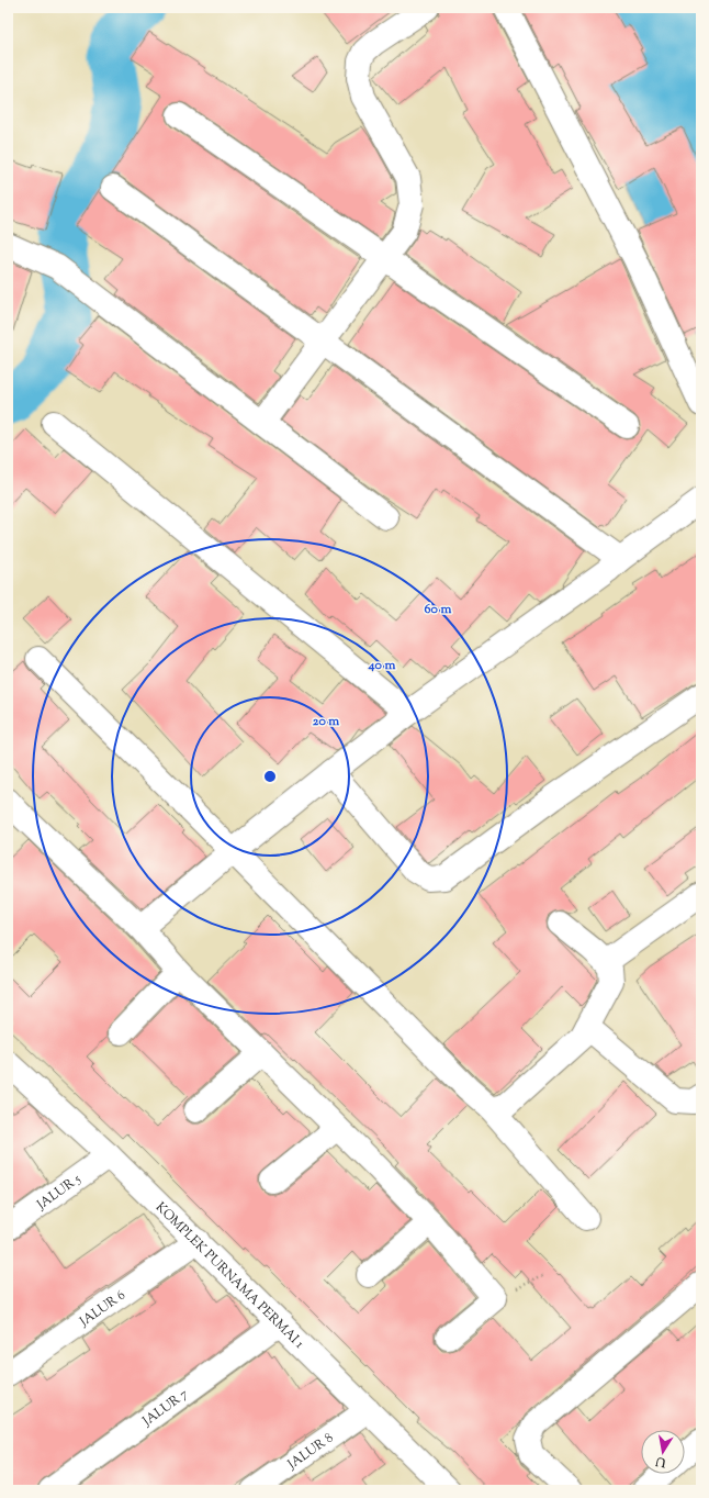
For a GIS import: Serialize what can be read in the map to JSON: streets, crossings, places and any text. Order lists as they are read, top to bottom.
{
  "streets": {
    "street": [
      "JALUR 5",
      "KOMPLEK PURNAMA PERMAI 1",
      "JALUR 6",
      "JALUR 7",
      "JALUR 8"
    ]
  },
  "crossings": [
    ["JALUR 5", "KOMPLEK PURNAMA PERMAI 1"],
    ["KOMPLEK PURNAMA PERMAI 1", "JALUR 6"],
    ["KOMPLEK PURNAMA PERMAI 1", "JALUR 7"],
    ["KOMPLEK PURNAMA PERMAI 1", "JALUR 8"]
  ],
  "north": "bottom",
  "rings": ["60 m", "40 m", "20 m"]
}
